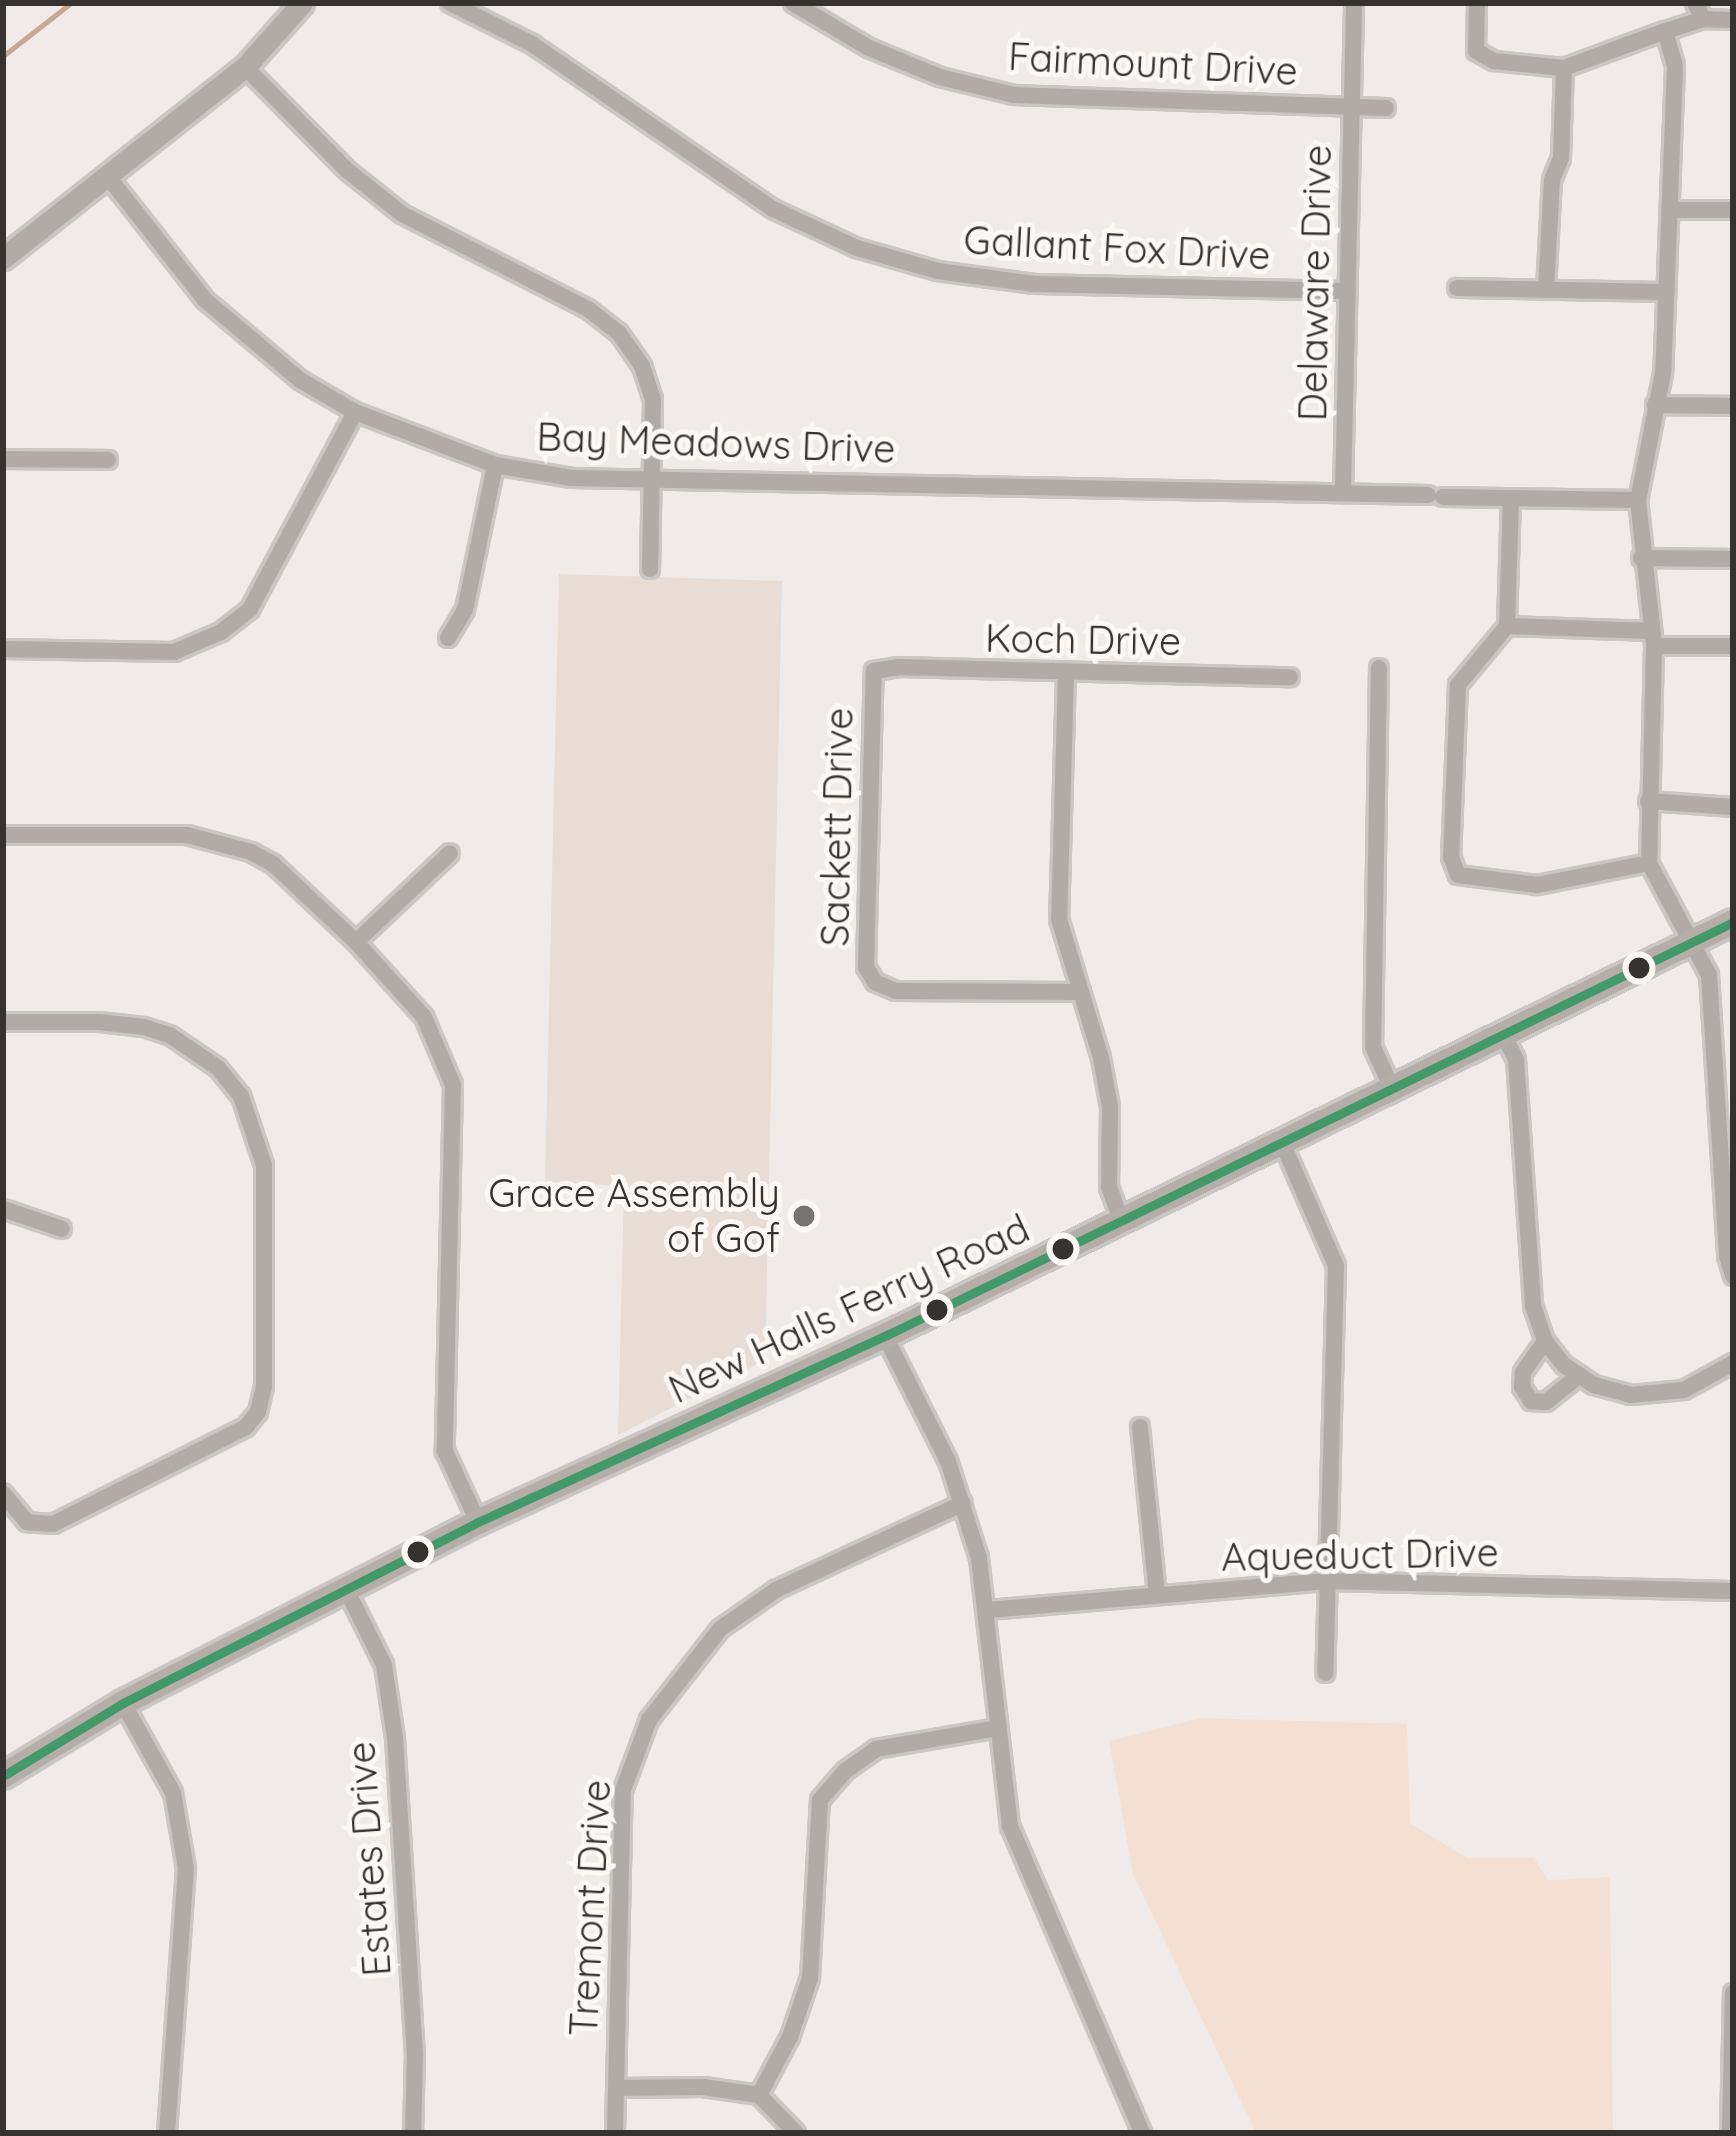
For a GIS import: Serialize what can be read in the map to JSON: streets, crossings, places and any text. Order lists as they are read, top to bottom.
{
  "streets": {
    "main road": ["New Halls Ferry Road"],
    "street": [
      "Fairmount Drive",
      "Gallant Fox Drive",
      "Delaware Drive",
      "Bay Meadows Drive",
      "Koch Drive",
      "Sackett Drive",
      "Aqueduct Drive",
      "Estates Drive",
      "Tremont Drive"
    ]
  },
  "crossings": [
    ["Fairmount Drive", "Delaware Drive"],
    ["Gallant Fox Drive", "Delaware Drive"],
    ["Delaware Drive", "Bay Meadows Drive"],
    ["Koch Drive", "Sackett Drive"],
    ["New Halls Ferry Road", "Estates Drive"]
  ],
  "places": ["Grace Assembly of Gof"]
}
